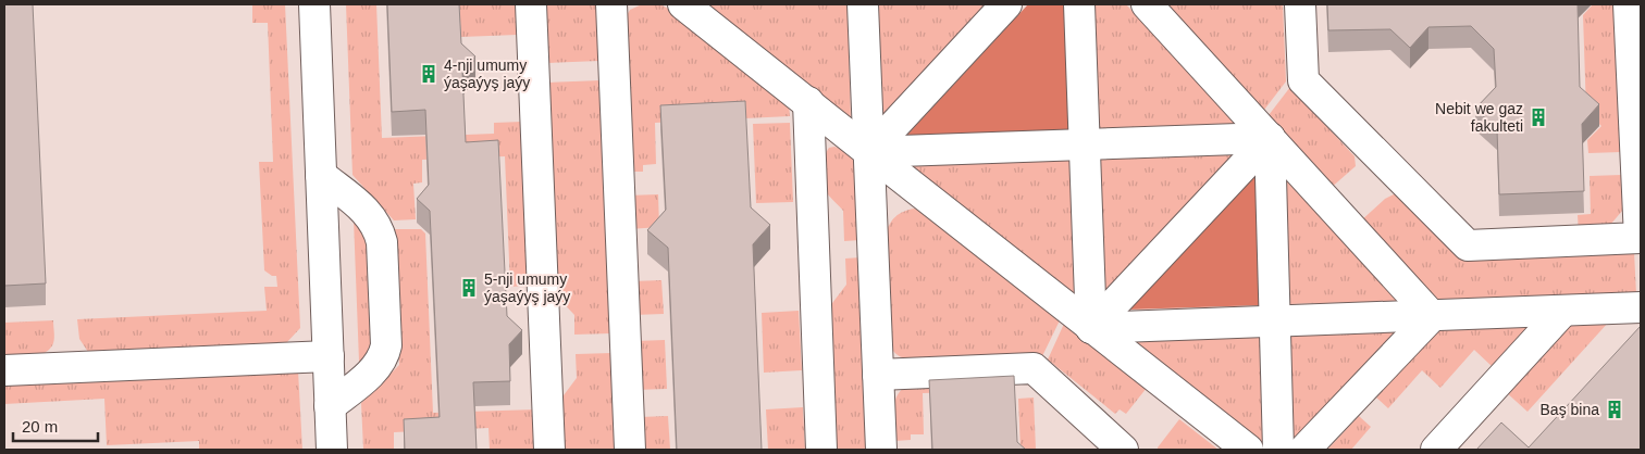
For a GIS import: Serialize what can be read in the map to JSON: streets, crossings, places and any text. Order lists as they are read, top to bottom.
{
  "places": {
    "building": [
      "4-nji umumy ýaşaýyş jaýy",
      "Nebit we gaz fakulteti",
      "5-nji umumy ýaşaýyş jaýy",
      "Baş bina"
    ]
  },
  "scale_bar": "20 m"
}
